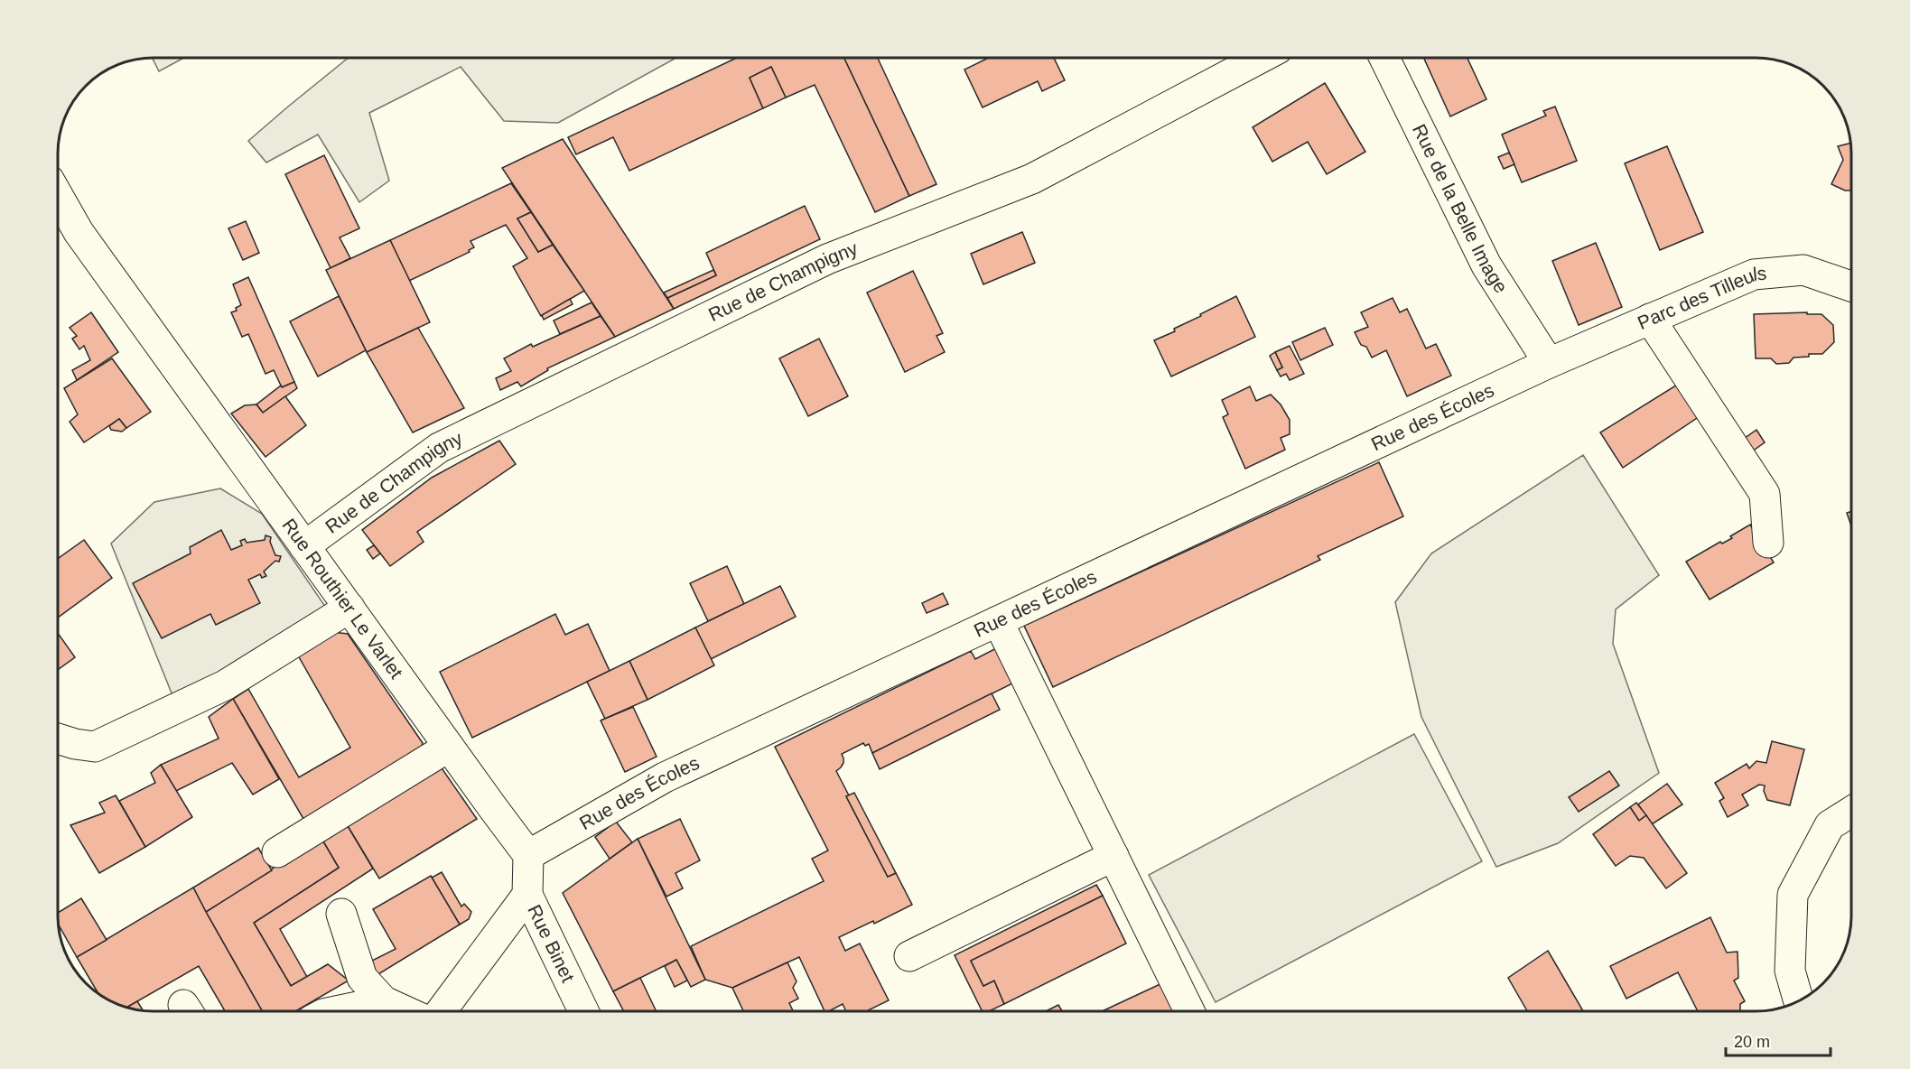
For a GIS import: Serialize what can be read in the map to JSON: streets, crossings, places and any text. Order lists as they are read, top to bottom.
{
  "streets": {
    "street": [
      "Rue de la Belle Image",
      "Rue de Champigny",
      "Parc des Tilleuls",
      "Rue des Écoles",
      "Rue Routhier Le Varlet",
      "Rue Binet"
    ]
  },
  "crossings": [
    ["Rue de la Belle Image", "Parc des Tilleuls"],
    ["Rue de la Belle Image", "Rue des Écoles"],
    ["Rue de Champigny", "Rue Routhier Le Varlet"],
    ["Parc des Tilleuls", "Rue des Écoles"],
    ["Rue des Écoles", "Rue Routhier Le Varlet"]
  ],
  "scale_bar": "20 m"
}
